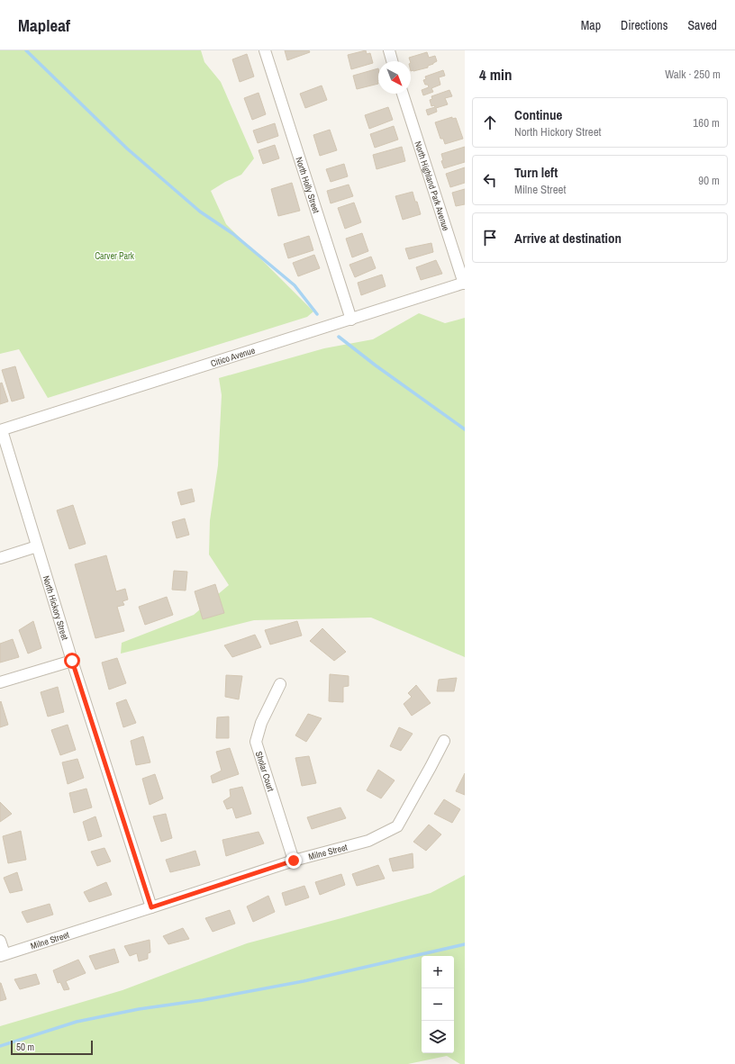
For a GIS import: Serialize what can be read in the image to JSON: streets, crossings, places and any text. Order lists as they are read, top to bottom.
{
  "streets": {
    "street": [
      "North Holly Street",
      "North Highland Park Avenue",
      "Citico Avenue",
      "North Hickory Street",
      "Sholar Court",
      "Milne Street"
    ]
  },
  "crossings": [
    ["North Holly Street", "Citico Avenue"],
    ["North Highland Park Avenue", "Citico Avenue"],
    ["Citico Avenue", "North Hickory Street"],
    ["North Hickory Street", "Milne Street"],
    ["Sholar Court", "Milne Street"]
  ],
  "parks": ["Carver Park"],
  "scale_bar": "50 m",
  "north": "bottom right",
  "page": {
    "header": "Mapleaf",
    "nav": ["Map", "Directions", "Saved"],
    "heading": ["4 min", "Walk · 250 m"],
    "list": [
      ["Continue", "North Hickory Street", "160 m"],
      ["Turn left", "Milne Street", "90 m"],
      "Arrive at destination"
    ],
    "map_buttons": ["+", "−"],
    "scale": "50 m"
  }
}
